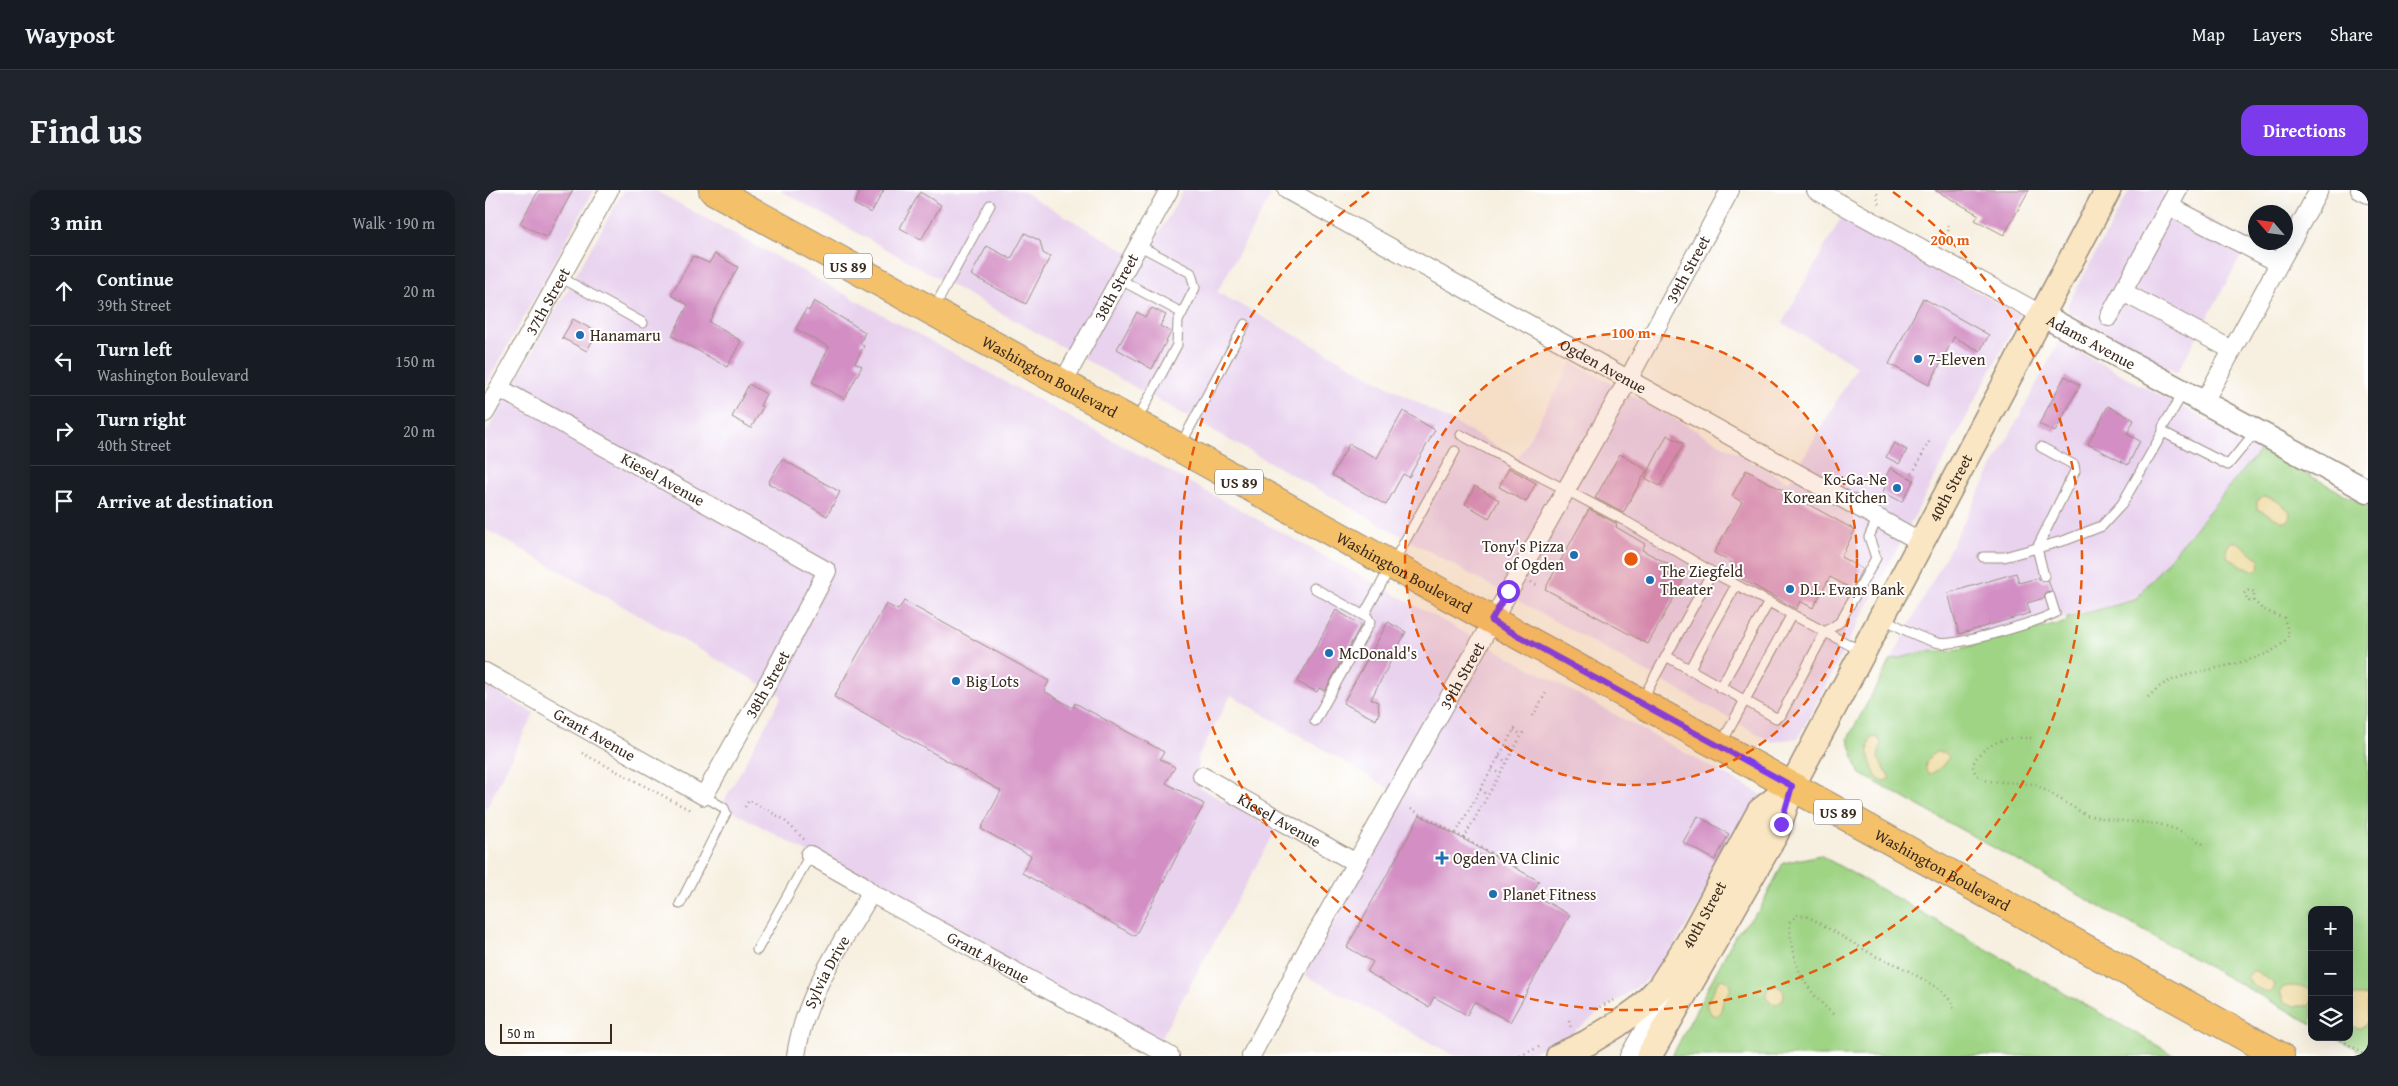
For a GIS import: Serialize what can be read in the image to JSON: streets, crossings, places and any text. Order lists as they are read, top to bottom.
{
  "streets": {
    "main road": ["US 89", "Washington Boulevard", "40th Street"],
    "street": [
      "39th Street",
      "38th Street",
      "37th Street",
      "Adams Avenue",
      "Ogden Avenue",
      "Kiesel Avenue",
      "Grant Avenue",
      "Sylvia Drive"
    ]
  },
  "crossings": [
    ["39th Street", "Ogden Avenue"],
    ["39th Street", "Washington Boulevard"],
    ["39th Street", "Kiesel Avenue"],
    ["38th Street", "Washington Boulevard"],
    ["38th Street", "Kiesel Avenue"],
    ["38th Street", "Grant Avenue"],
    ["37th Street", "Kiesel Avenue"],
    ["Adams Avenue", "40th Street"],
    ["Ogden Avenue", "40th Street"],
    ["Washington Boulevard", "40th Street"],
    ["Grant Avenue", "Sylvia Drive"]
  ],
  "places": {
    "other": [
      "Hanamaru",
      "7-Eleven",
      "Ko-Ga-Ne Korean Kitchen",
      "Tony's Pizza of Ogden",
      "The Ziegfeld Theater",
      "D.L. Evans Bank",
      "McDonald's",
      "Big Lots",
      "Planet Fitness"
    ],
    "health": ["Ogden VA Clinic"]
  },
  "scale_bar": "50 m",
  "north": "top left",
  "page": {
    "header": "Waypost",
    "nav": ["Map", "Layers", "Share"],
    "title": "Find us",
    "buttons": "Directions",
    "heading": ["3 min", "Walk · 190 m"],
    "list": [
      ["Continue", "39th Street", "20 m"],
      ["Turn left", "Washington Boulevard", "150 m"],
      ["Turn right", "40th Street", "20 m"],
      "Arrive at destination"
    ],
    "map_buttons": ["+", "−"],
    "scale": "50 m"
  },
  "rings": ["200 m", "100 m"]
}
